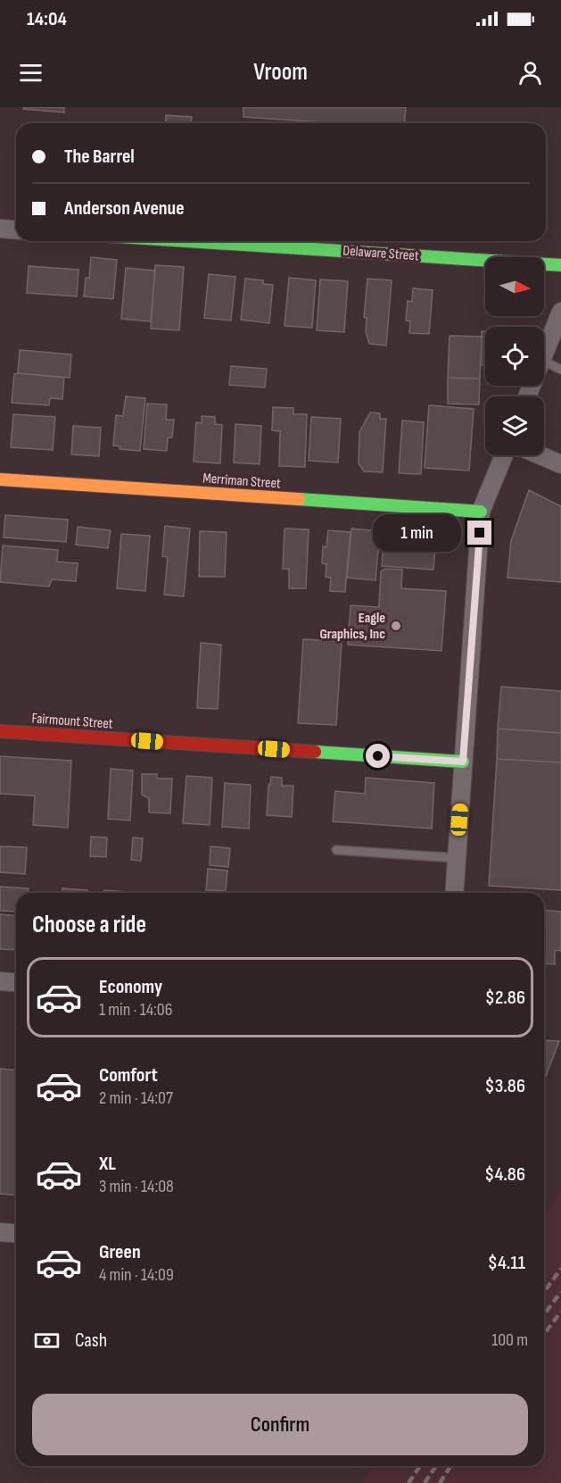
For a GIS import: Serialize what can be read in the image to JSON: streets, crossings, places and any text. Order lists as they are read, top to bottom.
{
  "streets": {
    "street": ["Delaware Street", "Merriman Street", "Fairmount Street"]
  },
  "places": ["Eagle Graphics, Inc"],
  "north": "right",
  "page": {
    "status": "14:04",
    "header": "Vroom",
    "banner": ["The Barrel", "Anderson Avenue"],
    "bubble": "1 min",
    "heading": "Choose a ride",
    "list": [
      {
        "name": "Economy",
        "note": "1 min · 14:06",
        "value": "$2.86"
      },
      {
        "name": "Comfort",
        "note": "2 min · 14:07",
        "value": "$3.86"
      },
      {
        "name": "XL",
        "note": "3 min · 14:08",
        "value": "$4.86"
      },
      {
        "name": "Green",
        "note": "4 min · 14:09",
        "value": "$4.11"
      }
    ],
    "pay": ["Cash", "100 m"],
    "buttons": "Confirm"
  }
}
